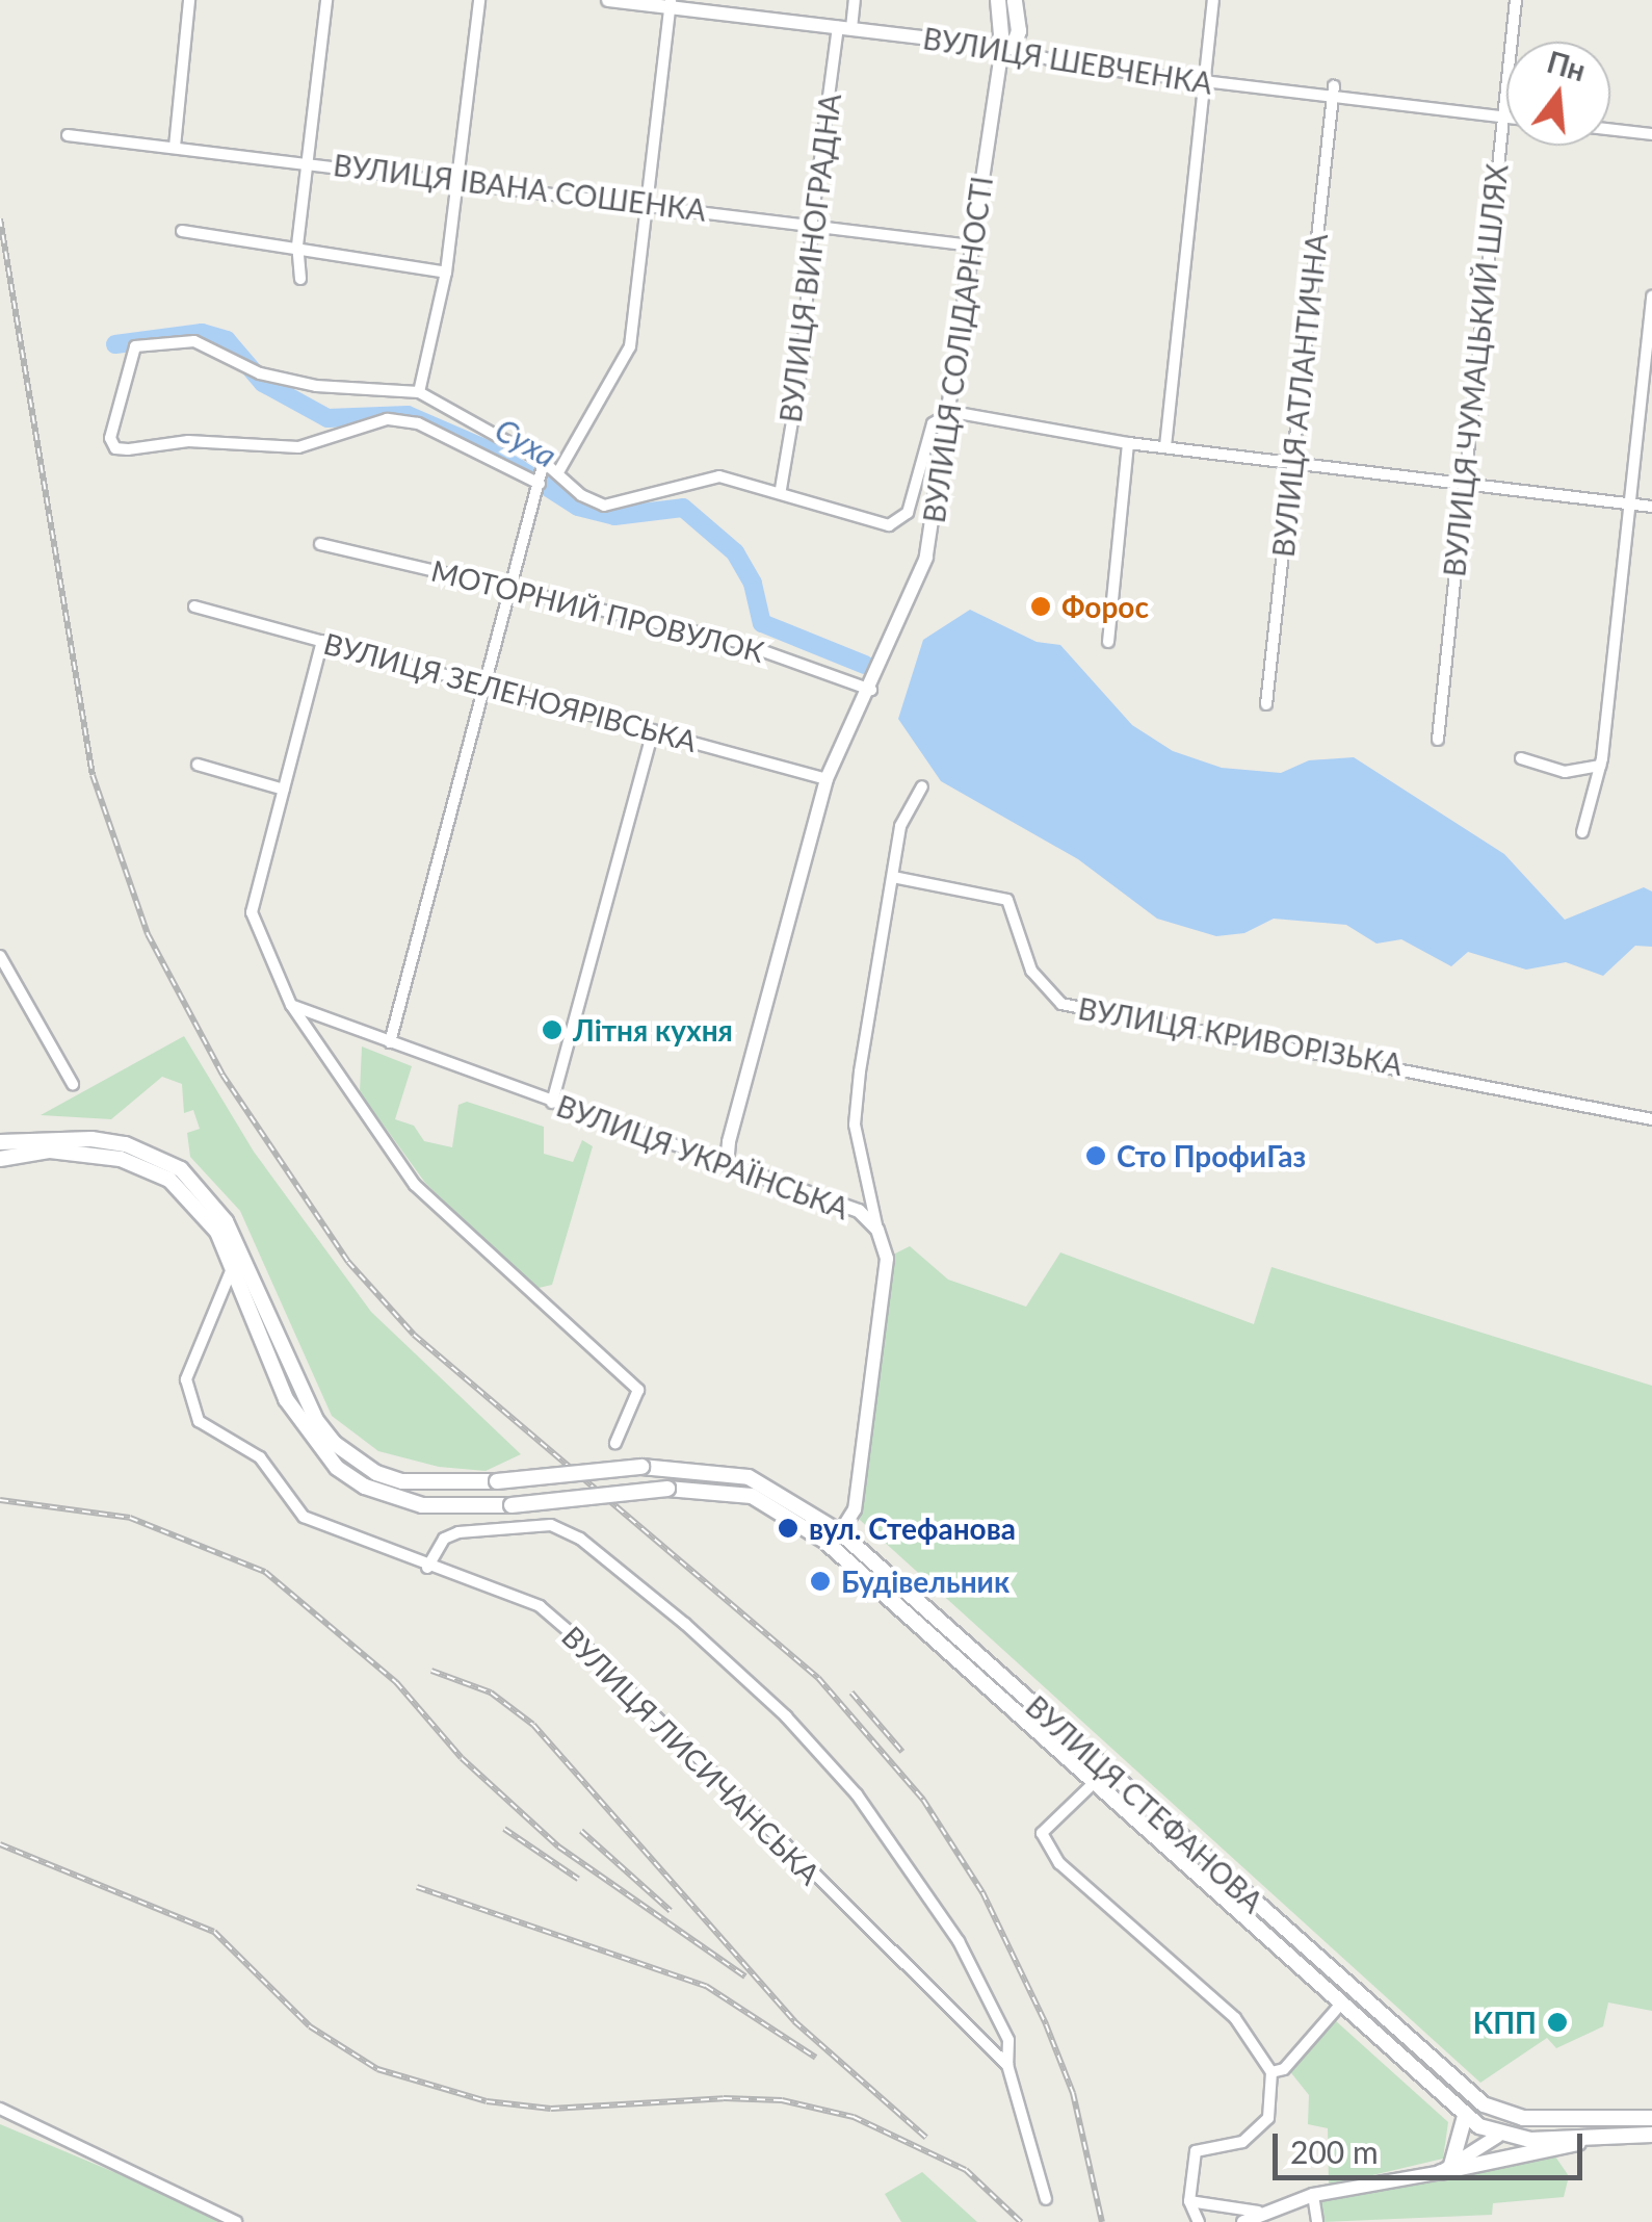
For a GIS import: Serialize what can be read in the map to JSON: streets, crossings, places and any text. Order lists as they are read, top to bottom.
{
  "streets": {
    "main road": ["ВУЛИЦЯ СОЛІДАРНОСТІ", "ВУЛИЦЯ СТЕФАНОВА"],
    "street": [
      "ВУЛИЦЯ ШЕВЧЕНКА",
      "ВУЛИЦЯ ІВАНА СОШЕНКА",
      "ВУЛИЦЯ ВИНОГРАДНА",
      "ВУЛИЦЯ ЧУМАЦЬКИЙ ШЛЯХ",
      "ВУЛИЦЯ АТЛАНТИЧНА",
      "МОТОРНИЙ ПРОВУЛОК",
      "ВУЛИЦЯ ЗЕЛЕНОЯРІВСЬКА",
      "ВУЛИЦЯ КРИВОРІЗЬКА",
      "ВУЛИЦЯ УКРАЇНСЬКА",
      "ВУЛИЦЯ ЛИСИЧАНСЬКА"
    ]
  },
  "crossings": [
    ["ВУЛИЦЯ ШЕВЧЕНКА", "ВУЛИЦЯ ВИНОГРАДНА"],
    ["ВУЛИЦЯ ШЕВЧЕНКА", "ВУЛИЦЯ СОЛІДАРНОСТІ"],
    ["ВУЛИЦЯ ШЕВЧЕНКА", "ВУЛИЦЯ ЧУМАЦЬКИЙ ШЛЯХ"],
    ["ВУЛИЦЯ ШЕВЧЕНКА", "ВУЛИЦЯ АТЛАНТИЧНА"],
    ["ВУЛИЦЯ ІВАНА СОШЕНКА", "ВУЛИЦЯ ВИНОГРАДНА"],
    ["ВУЛИЦЯ ІВАНА СОШЕНКА", "ВУЛИЦЯ СОЛІДАРНОСТІ"],
    ["ВУЛИЦЯ СОЛІДАРНОСТІ", "МОТОРНИЙ ПРОВУЛОК"],
    ["ВУЛИЦЯ СОЛІДАРНОСТІ", "ВУЛИЦЯ ЗЕЛЕНОЯРІВСЬКА"],
    ["ВУЛИЦЯ СОЛІДАРНОСТІ", "ВУЛИЦЯ УКРАЇНСЬКА"],
    ["ВУЛИЦЯ УКРАЇНСЬКА", "ВУЛИЦЯ СТЕФАНОВА"],
    ["ВУЛИЦЯ ЛИСИЧАНСЬКА", "ВУЛИЦЯ СТЕФАНОВА"]
  ],
  "water": ["Суха"],
  "places": [
    "Форос",
    "Літня кухня",
    "Сто ПрофиГаз",
    "вул. Стефанова",
    "Будівельник",
    "КПП"
  ],
  "scale_bar": "200 m",
  "north": "top"
}
